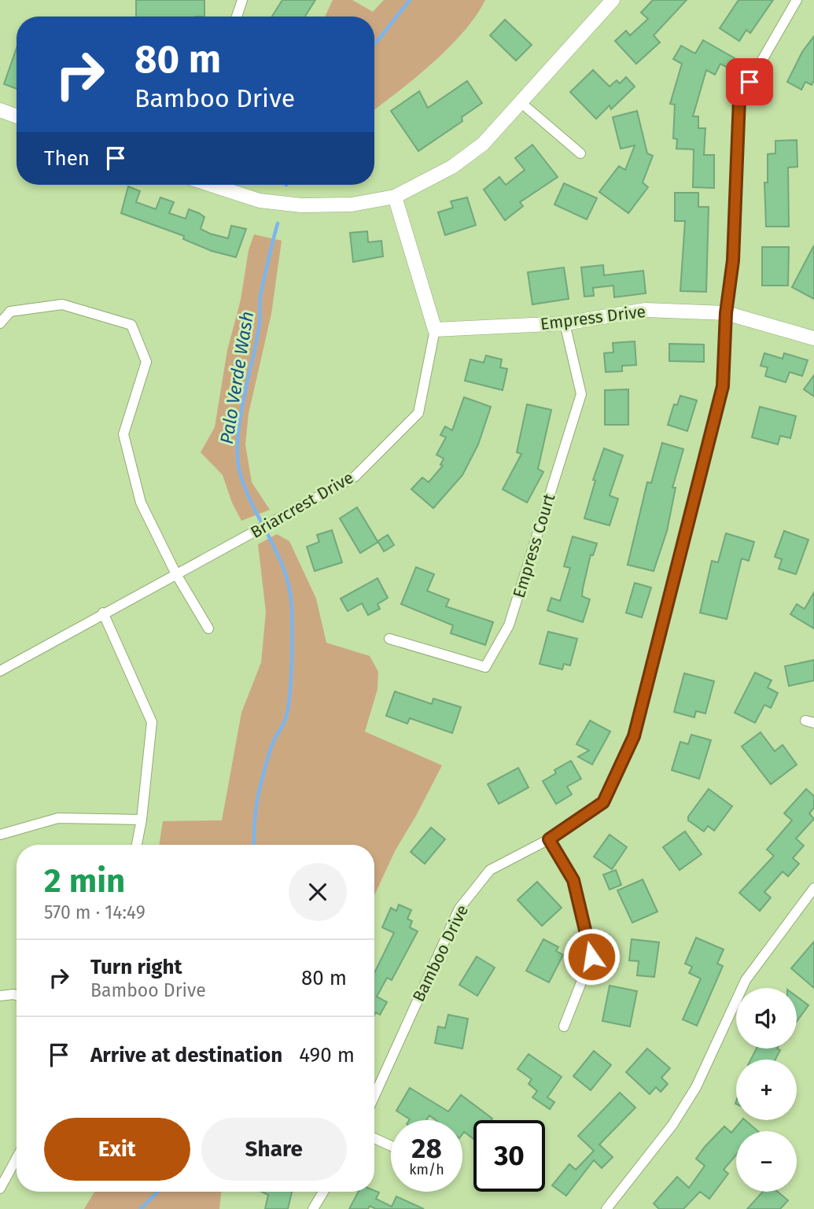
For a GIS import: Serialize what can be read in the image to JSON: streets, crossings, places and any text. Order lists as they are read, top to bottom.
{
  "streets": {
    "street": [
      "Empress Drive",
      "Briarcrest Drive",
      "Empress Court",
      "Bamboo Drive"
    ]
  },
  "crossings": [
    ["Empress Drive", "Briarcrest Drive"],
    ["Empress Drive", "Empress Court"],
    ["Empress Drive", "Bamboo Drive"]
  ],
  "water": ["Palo Verde Wash"],
  "page": {
    "turn": ["80 m", "Bamboo Drive"],
    "then": "Then",
    "heading": ["2 min", "570 m · 14:49"],
    "list": [
      {
        "name": "Turn right",
        "note": "Bamboo Drive",
        "value": "80 m"
      },
      {
        "name": "Arrive at destination",
        "value": "490 m"
      }
    ],
    "map_buttons": ["+", "−"],
    "buttons": ["Exit", "Share"],
    "speed": "28 km/h",
    "limit": "30"
  }
}
